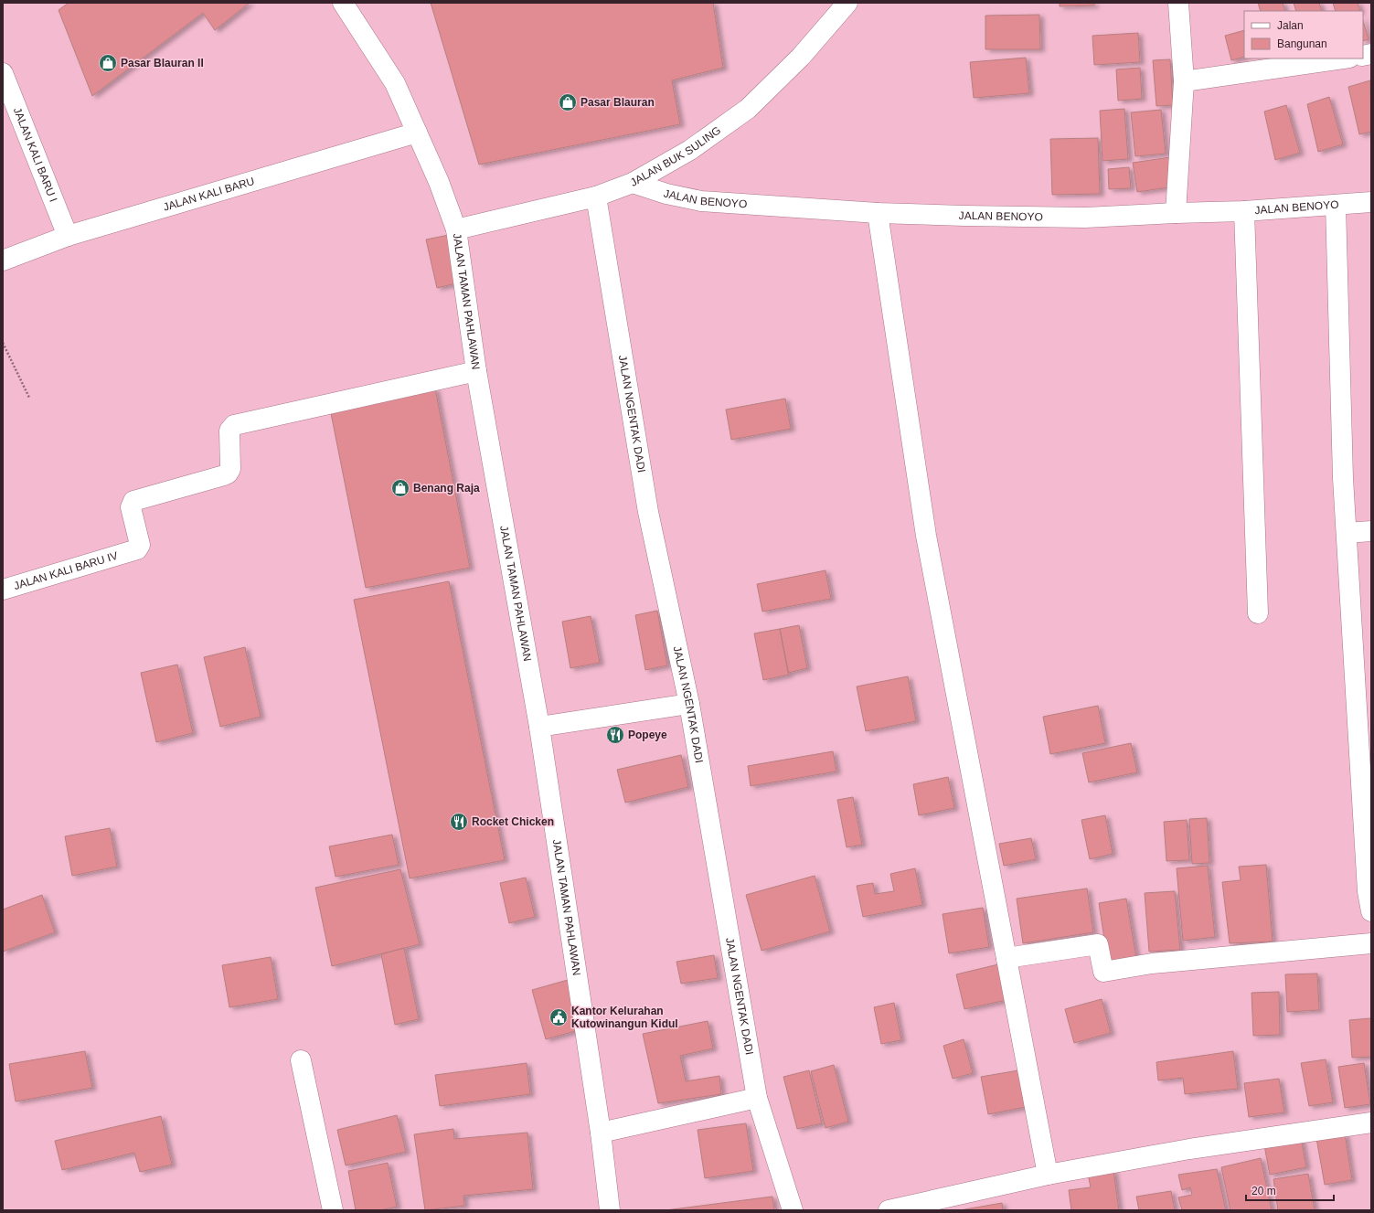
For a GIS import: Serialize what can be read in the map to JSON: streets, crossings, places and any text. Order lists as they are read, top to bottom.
{
  "streets": {
    "street": [
      "JALAN KALI BARU I",
      "JALAN BUK SULING",
      "JALAN KALI BARU",
      "JALAN BENOYO",
      "JALAN TAMAN PAHLAWAN",
      "JALAN NGENTAK DADI",
      "JALAN KALI BARU IV"
    ]
  },
  "crossings": [
    ["JALAN KALI BARU I", "JALAN KALI BARU"],
    ["JALAN BUK SULING", "JALAN BENOYO"],
    ["JALAN BUK SULING", "JALAN TAMAN PAHLAWAN"],
    ["JALAN BUK SULING", "JALAN NGENTAK DADI"],
    ["JALAN KALI BARU", "JALAN TAMAN PAHLAWAN"],
    ["JALAN TAMAN PAHLAWAN", "JALAN KALI BARU IV"]
  ],
  "places": {
    "shop": ["Pasar Blauran II", "Pasar Blauran", "Benang Raja"],
    "restaurant": ["Popeye", "Rocket Chicken"],
    "public building": ["Kantor Kelurahan Kutowinangun Kidul"]
  },
  "legend": ["Jalan", "Bangunan"],
  "scale_bar": "20 m"
}
